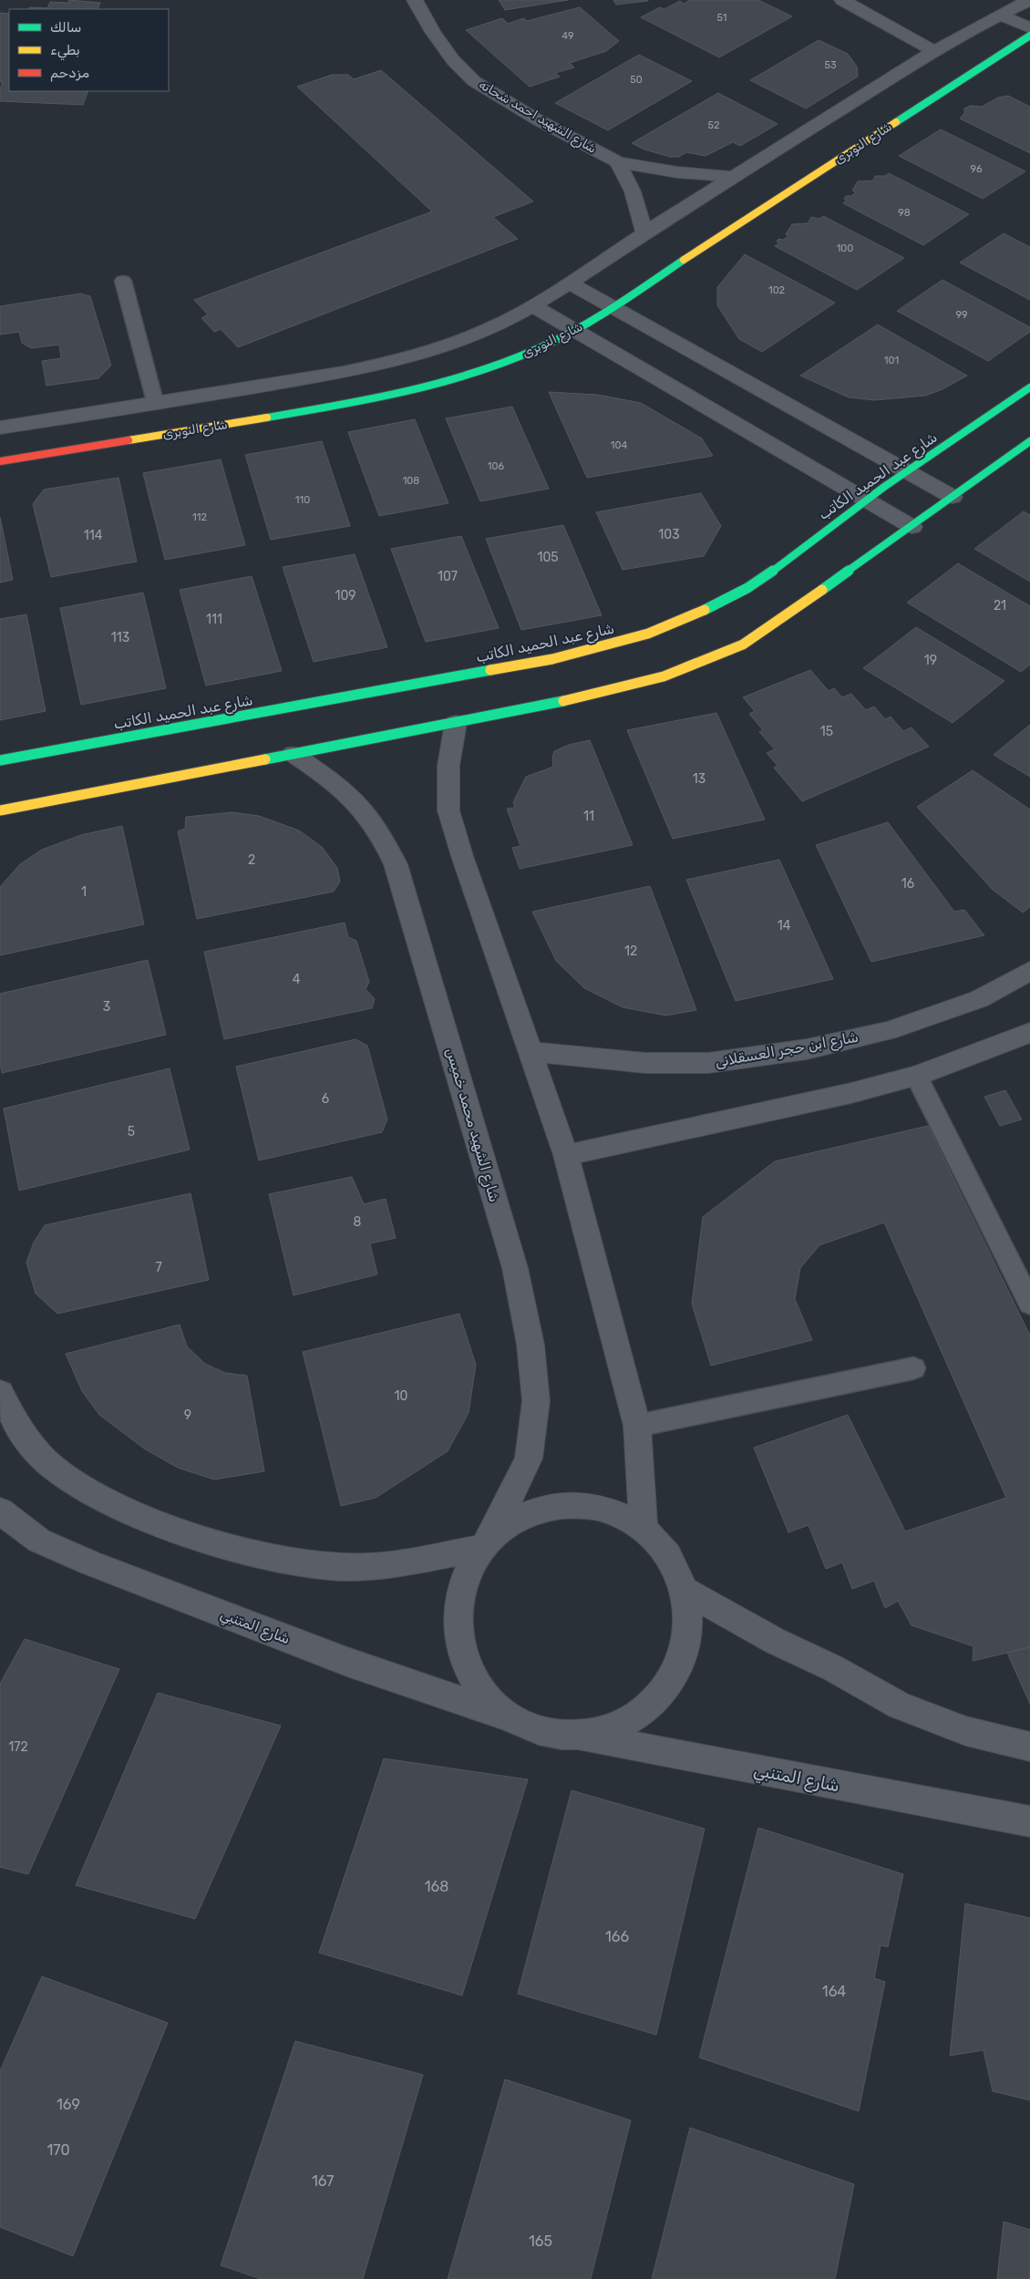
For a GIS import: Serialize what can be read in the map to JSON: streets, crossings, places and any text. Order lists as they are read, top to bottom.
{
  "streets": {
    "street": [
      "شارع الشهيد احمد شحاته",
      "شارع النوبرى",
      "شارع عبد الحميد الكاتب",
      "شارع ابن حجر العسقلانى",
      "شارع الشهيد محمد خميس",
      "شارع المتنبي"
    ]
  },
  "crossings": [
    ["شارع الشهيد محمد خميس", "شارع المتنبي"]
  ],
  "house_numbers": [
    "51",
    "49",
    "53",
    "50",
    "52",
    "96",
    "98",
    "100",
    "102",
    "99",
    "101",
    "104",
    "106",
    "108",
    "110",
    "112",
    "103",
    "114",
    "105",
    "107",
    "109",
    "21",
    "111",
    "113",
    "19",
    "15",
    "13",
    "11",
    "2",
    "16",
    "1",
    "14",
    "12",
    "4",
    "3",
    "6",
    "5",
    "8",
    "7",
    "10",
    "9",
    "172",
    "168",
    "166",
    "164",
    "169",
    "170",
    "167",
    "165"
  ],
  "legend": ["سالك", "بطيء", "مزدحم"]
}
